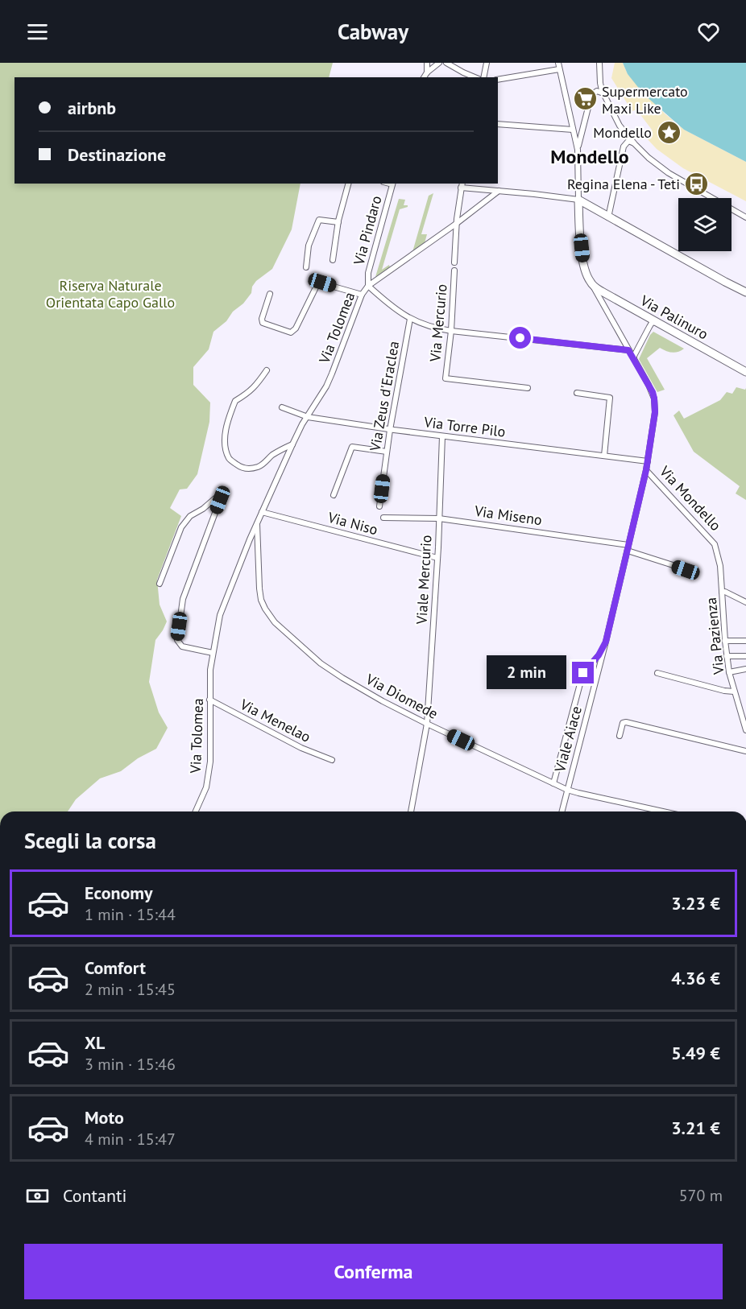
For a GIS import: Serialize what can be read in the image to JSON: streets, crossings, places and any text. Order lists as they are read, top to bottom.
{
  "streets": {
    "main road": ["Via Palinuro", "Via Mondello"],
    "street": [
      "Via Pindaro",
      "Via Mercurio",
      "Via Tolomea",
      "Via Zeus d'Eraclea",
      "Via Torre Pilo",
      "Via Miseno",
      "Via Niso",
      "Viale Mercurio",
      "Via Pazienza",
      "Via Diomede",
      "Via Menelao",
      "Viale Aiace"
    ]
  },
  "crossings": [
    ["Via Pindaro", "Via Tolomea"],
    ["Via Palinuro", "Via Mondello"],
    ["Via Tolomea", "Via Torre Pilo"],
    ["Via Tolomea", "Via Niso"],
    ["Via Tolomea", "Via Diomede"],
    ["Via Tolomea", "Via Menelao"],
    ["Via Zeus d'Eraclea", "Via Torre Pilo"],
    ["Via Torre Pilo", "Via Mondello"],
    ["Via Torre Pilo", "Viale Mercurio"],
    ["Via Mondello", "Via Pazienza"],
    ["Via Mondello", "Viale Aiace"],
    ["Via Miseno", "Viale Mercurio"],
    ["Via Miseno", "Viale Aiace"],
    ["Via Niso", "Viale Mercurio"],
    ["Viale Mercurio", "Via Diomede"],
    ["Via Diomede", "Viale Aiace"]
  ],
  "districts": ["Mondello"],
  "parks": ["Riserva Naturale Orientata Capo Gallo"],
  "places": {
    "supermarket": ["Supermercato Maxi Like"],
    "place": ["Mondello"],
    "bus stop": ["Regina Elena - Teti"]
  },
  "page": {
    "header": "Cabway",
    "banner": ["airbnb", "Destinazione"],
    "bubble": "2 min",
    "heading": "Scegli la corsa",
    "list": [
      {
        "name": "Economy",
        "note": "1 min · 15:44",
        "value": "3.23 €"
      },
      {
        "name": "Comfort",
        "note": "2 min · 15:45",
        "value": "4.36 €"
      },
      {
        "name": "XL",
        "note": "3 min · 15:46",
        "value": "5.49 €"
      },
      {
        "name": "Moto",
        "note": "4 min · 15:47",
        "value": "3.21 €"
      }
    ],
    "pay": ["Contanti", "570 m"],
    "buttons": "Conferma"
  }
}
